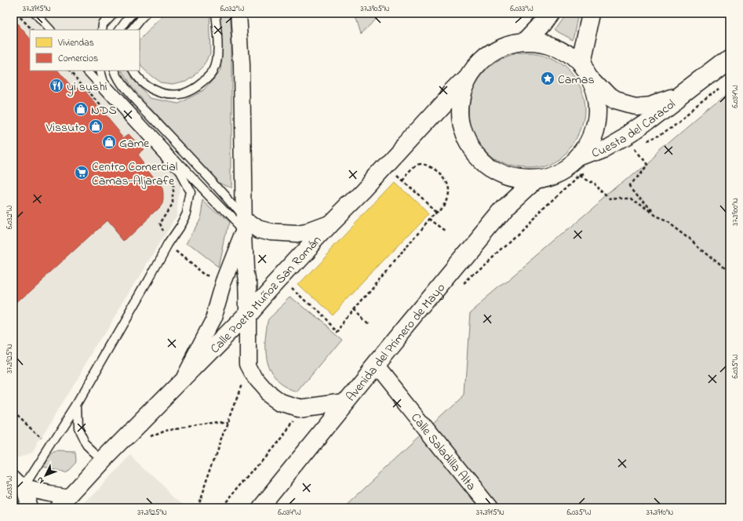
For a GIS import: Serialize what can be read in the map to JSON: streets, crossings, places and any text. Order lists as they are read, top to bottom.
{
  "streets": {
    "main road": ["Cuesta del Caracol", "Calle Poeta Muñoz San Román", "Avenida del Primero de Mayo"],
    "street": ["Calle Saladilla Alta"]
  },
  "crossings": [
    ["Cuesta del Caracol", "Calle Poeta Muñoz San Román"],
    ["Avenida del Primero de Mayo", "Calle Saladilla Alta"]
  ],
  "places": {
    "place": ["Camas"],
    "restaurant": ["yi sushi"],
    "shop": ["NDS", "Vissuto", "Game"],
    "supermarket": ["Centro Comercial Camas-Aljarafe"]
  },
  "legend": ["Viviendas", "Comercios"],
  "north": "bottom left",
  "coordinates": [
    "37.3915°N",
    "6.032°W",
    "37.3905°N",
    "6.033°W",
    "6.034°W",
    "37.3900°N",
    "37.3925°N",
    "6.035°W",
    "37.3910°N"
  ]
}
